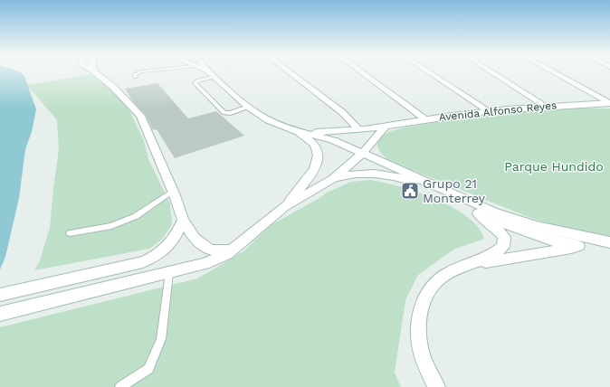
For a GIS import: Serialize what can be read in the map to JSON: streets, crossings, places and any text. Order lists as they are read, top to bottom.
{
  "streets": {
    "street": ["Avenida Alfonso Reyes"]
  },
  "parks": ["Parque Hundido"],
  "places": {
    "public building": ["Grupo 21 Monterrey"]
  }
}
